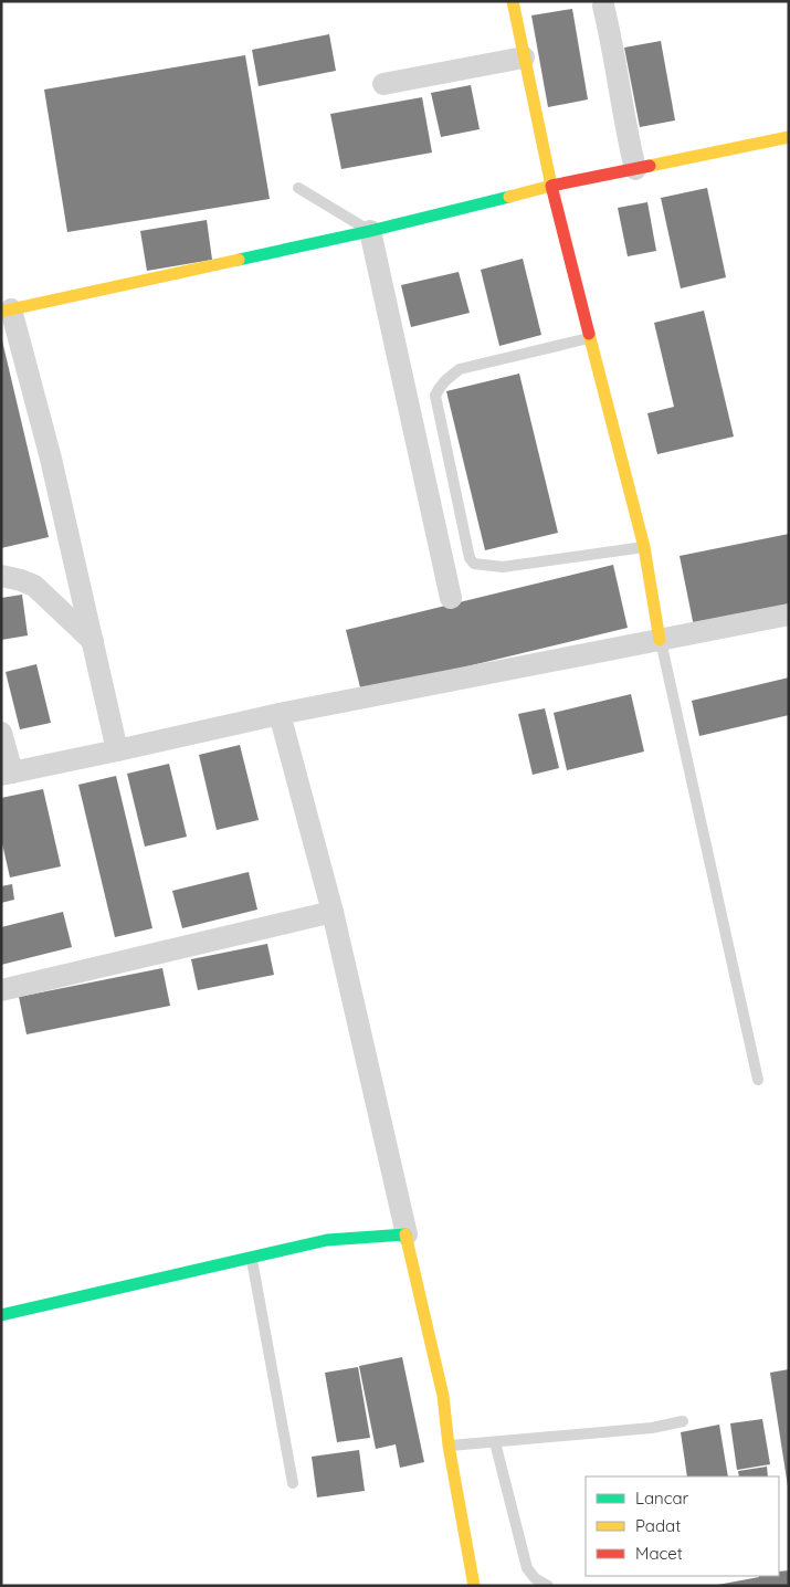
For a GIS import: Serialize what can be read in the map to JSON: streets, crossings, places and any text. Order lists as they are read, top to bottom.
{
  "legend": ["Lancar", "Padat", "Macet"]
}
